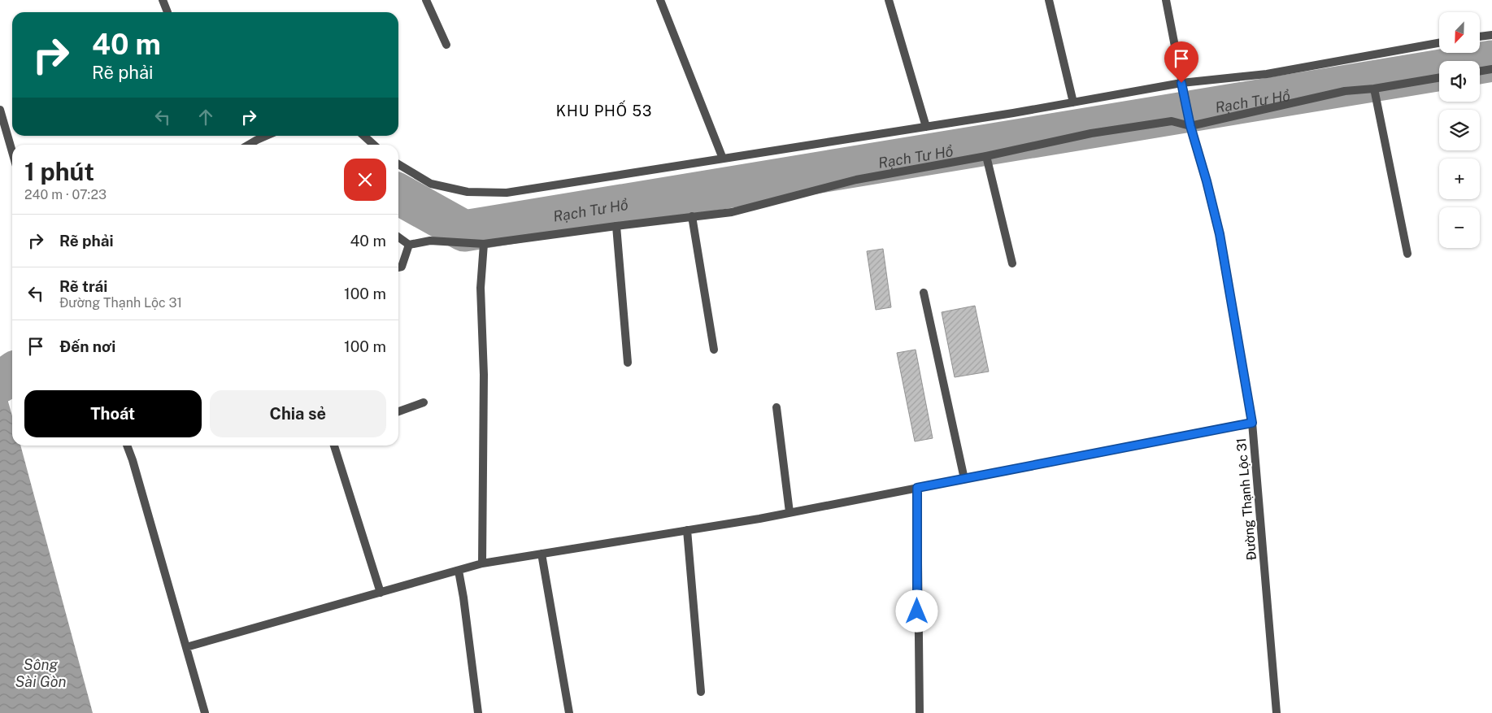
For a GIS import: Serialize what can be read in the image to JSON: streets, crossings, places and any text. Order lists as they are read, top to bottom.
{
  "streets": {
    "street": ["Đường Thạnh Lộc 31"]
  },
  "districts": ["KHU PHỐ 53"],
  "water": ["Rạch Tư Hổ", "Sông Sài Gòn"],
  "north": "bottom left",
  "page": {
    "map_buttons": ["+", "−"],
    "turn": ["40 m", "Rẽ phải"],
    "heading": ["1 phút", "240 m · 07:23"],
    "list": [
      {
        "name": "Rẽ phải",
        "value": "40 m"
      },
      {
        "name": "Rẽ trái",
        "note": "Đường Thạnh Lộc 31",
        "value": "100 m"
      },
      {
        "name": "Đến nơi",
        "value": "100 m"
      }
    ],
    "buttons": ["Thoát", "Chia sẻ"]
  }
}
